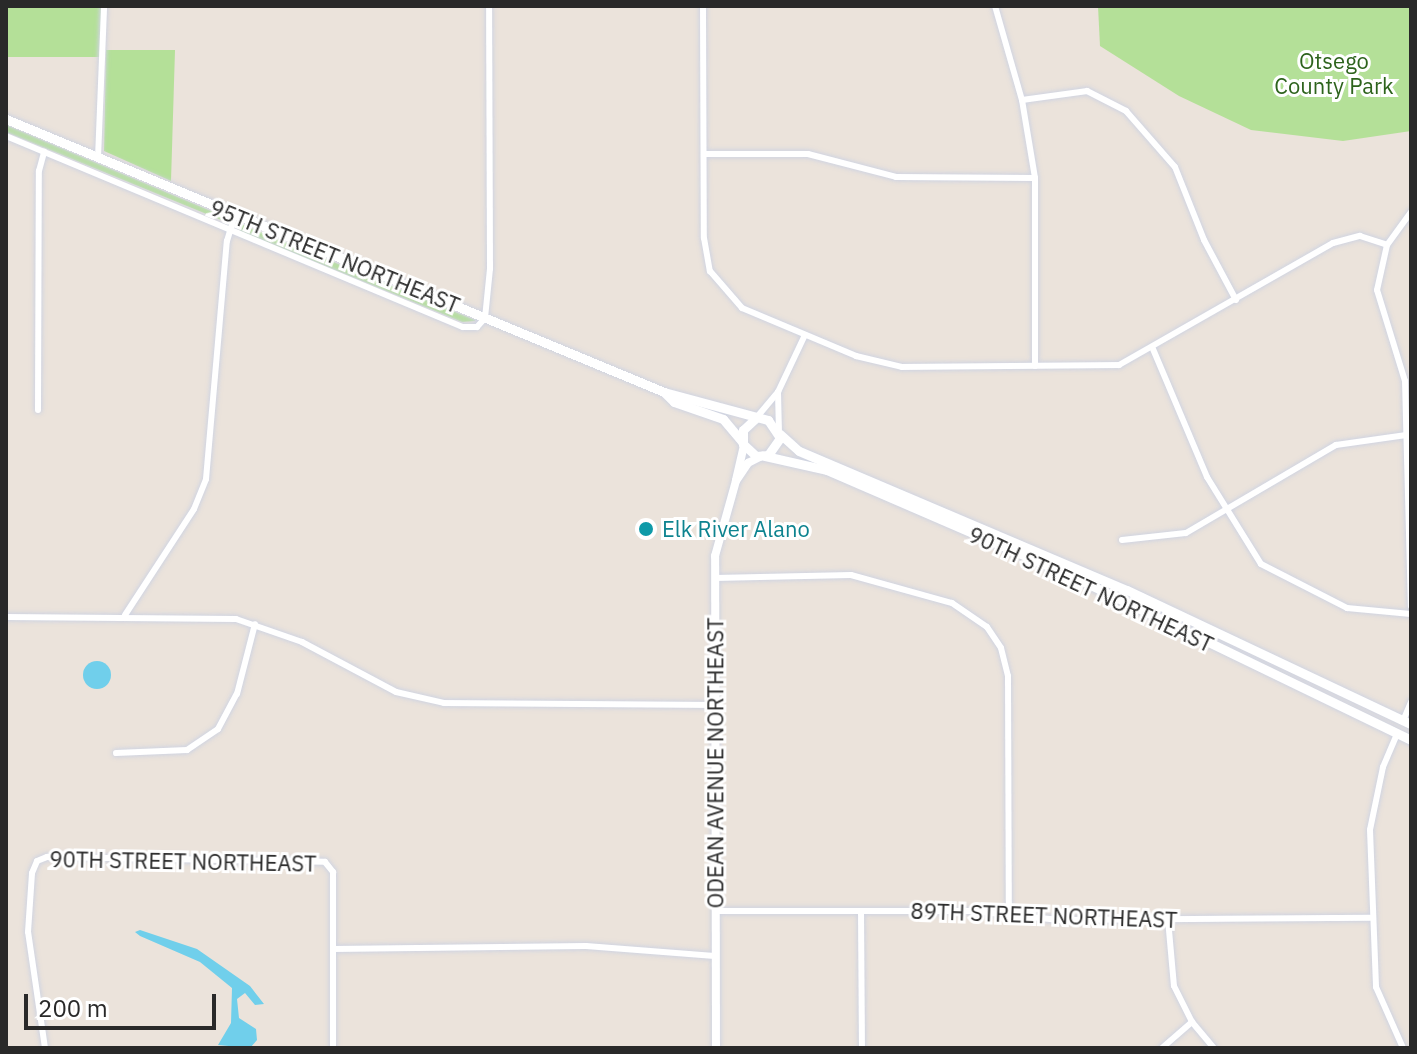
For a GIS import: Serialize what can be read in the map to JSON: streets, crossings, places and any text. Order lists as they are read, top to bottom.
{
  "streets": {
    "main road": ["95TH STREET NORTHEAST", "90TH STREET NORTHEAST"],
    "street": ["ODEAN AVENUE NORTHEAST", "89TH STREET NORTHEAST"]
  },
  "crossings": [
    ["90TH STREET NORTHEAST", "ODEAN AVENUE NORTHEAST"],
    ["ODEAN AVENUE NORTHEAST", "89TH STREET NORTHEAST"]
  ],
  "parks": ["Otsego County Park"],
  "places": ["Elk River Alano"],
  "scale_bar": "200 m"
}
